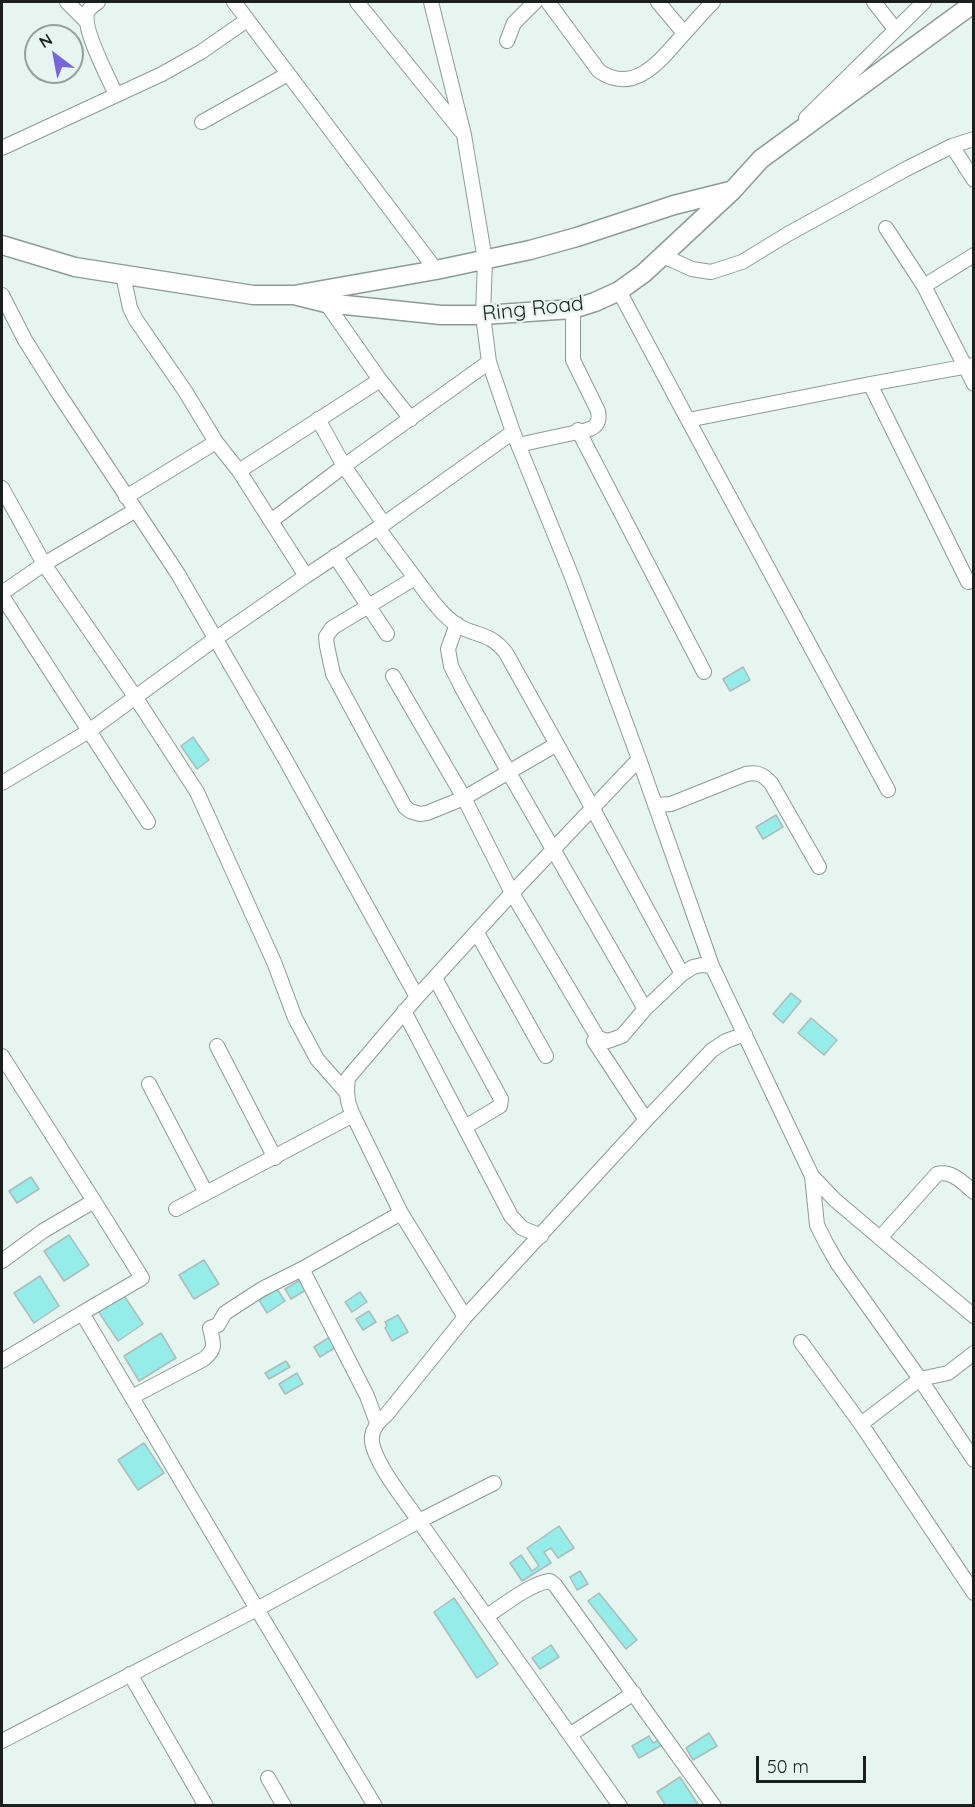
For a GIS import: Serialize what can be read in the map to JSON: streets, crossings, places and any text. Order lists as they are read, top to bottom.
{
  "streets": {
    "main road": ["Ring Road"]
  },
  "scale_bar": "50 m",
  "north": "top left"
}
